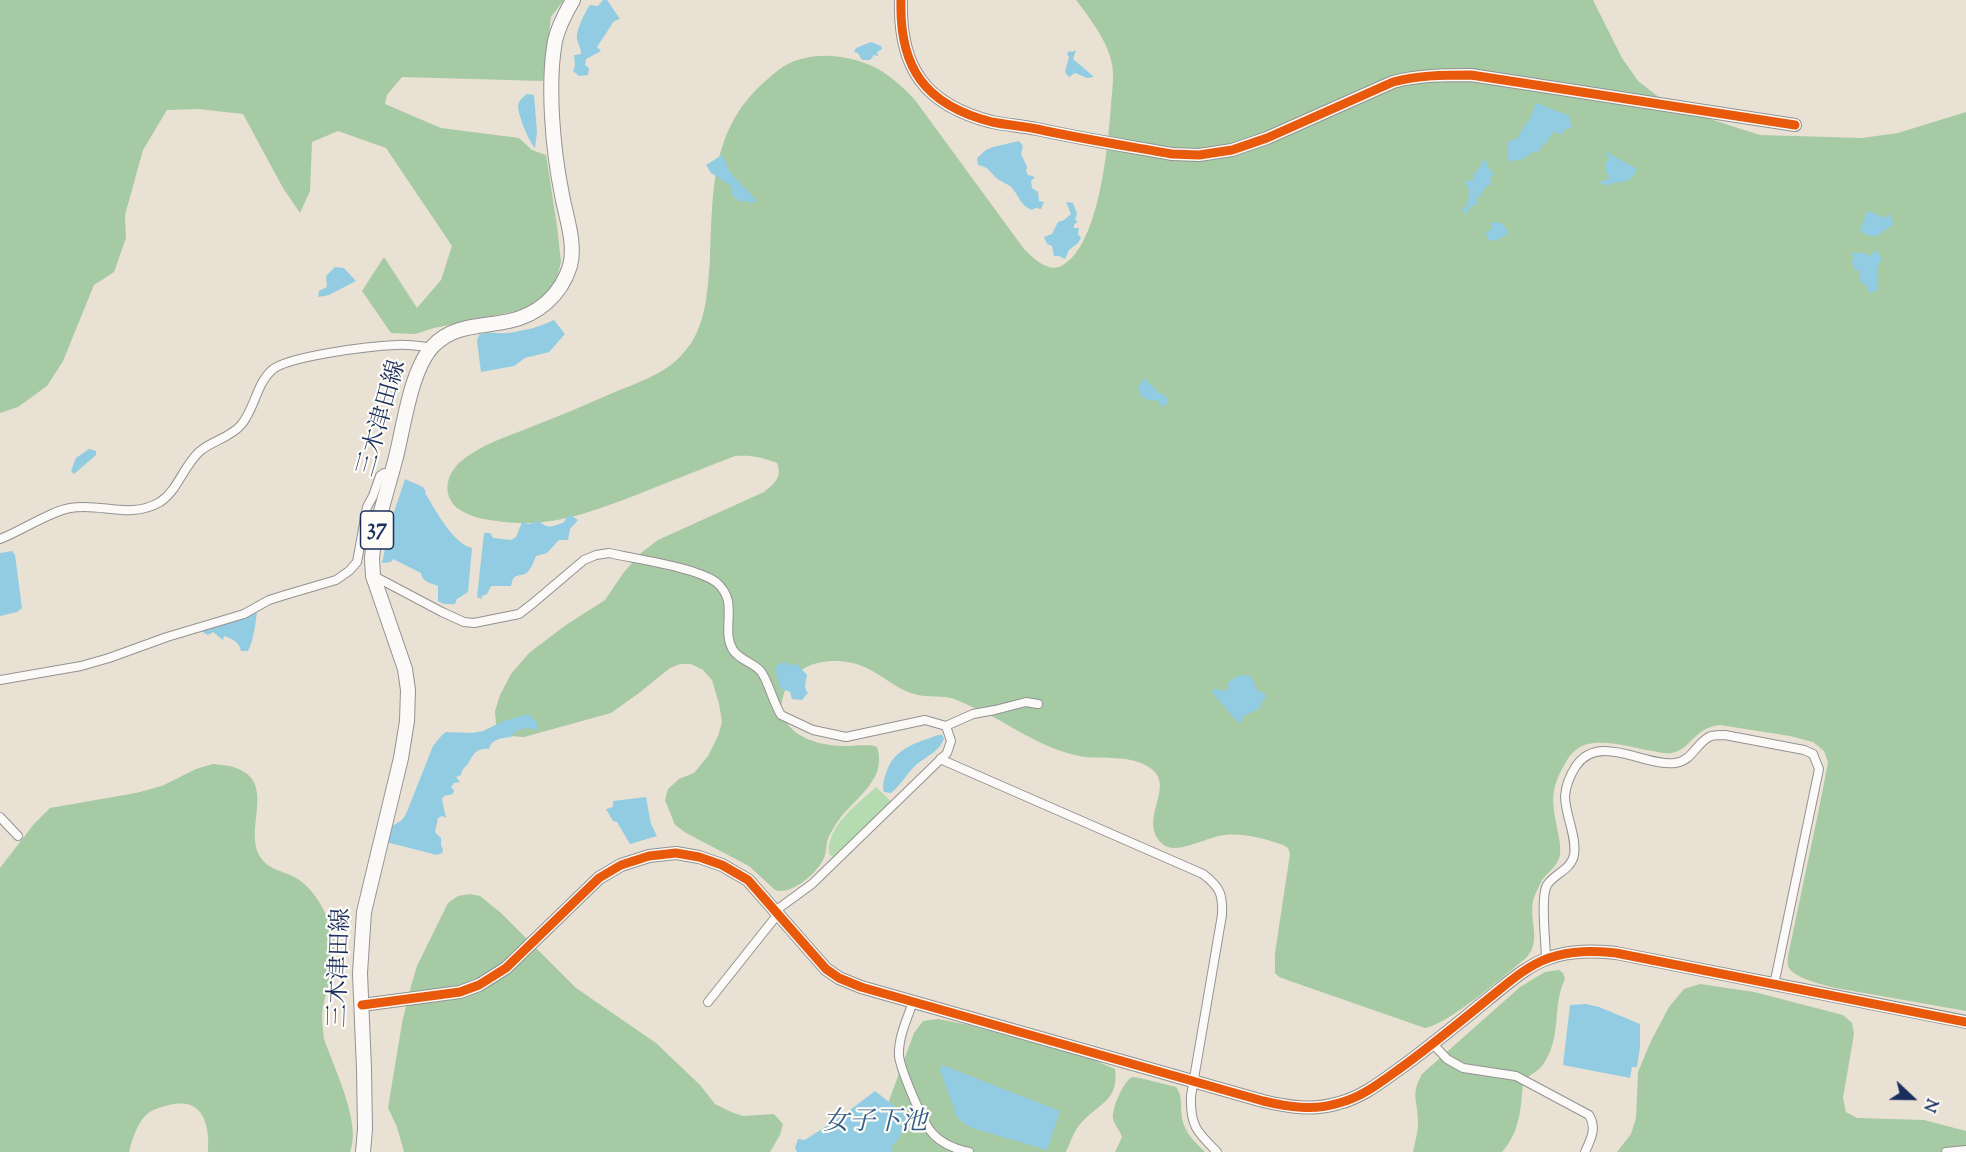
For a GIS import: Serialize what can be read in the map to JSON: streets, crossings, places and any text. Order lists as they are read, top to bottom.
{
  "streets": {
    "main road": ["三木津田線", "37"]
  },
  "water": ["女子下池"],
  "north": "right"
}
